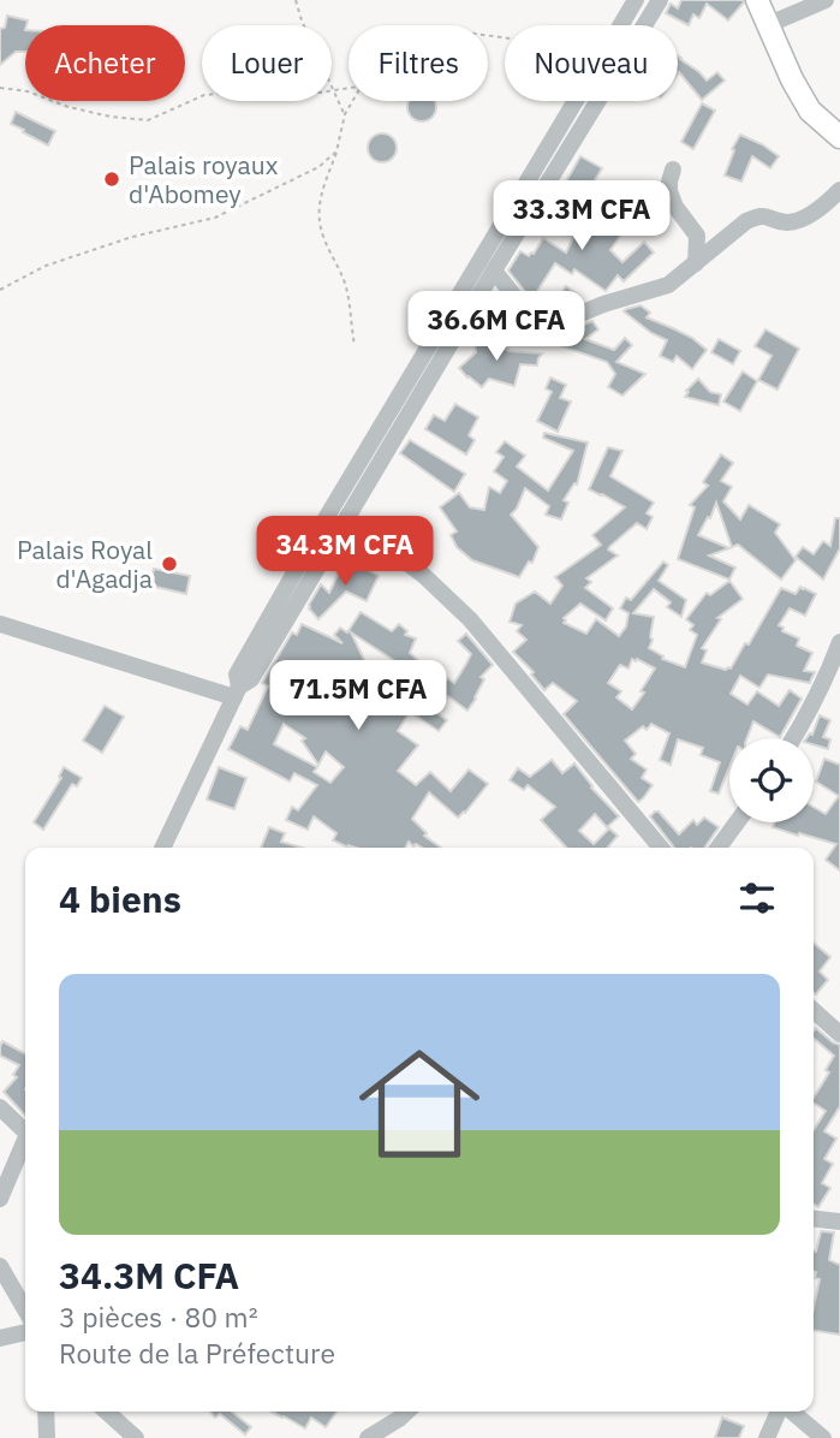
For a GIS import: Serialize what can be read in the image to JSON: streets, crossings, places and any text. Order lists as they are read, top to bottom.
{
  "places": ["Palais royaux d'Abomey", "Palais Royal d'Agadja"],
  "page": {
    "chip": [
      "Acheter",
      "Louer",
      "Filtres",
      "Nouveau"
    ],
    "price": [
      "33.3M CFA",
      "36.6M CFA",
      "34.3M CFA",
      "71.5M CFA"
    ],
    "heading": "4 biens",
    "list": [
      {
        "name": "34.3M CFA",
        "note": "3 pièces · 80 m² · Route de la Préfecture"
      }
    ]
  }
}
